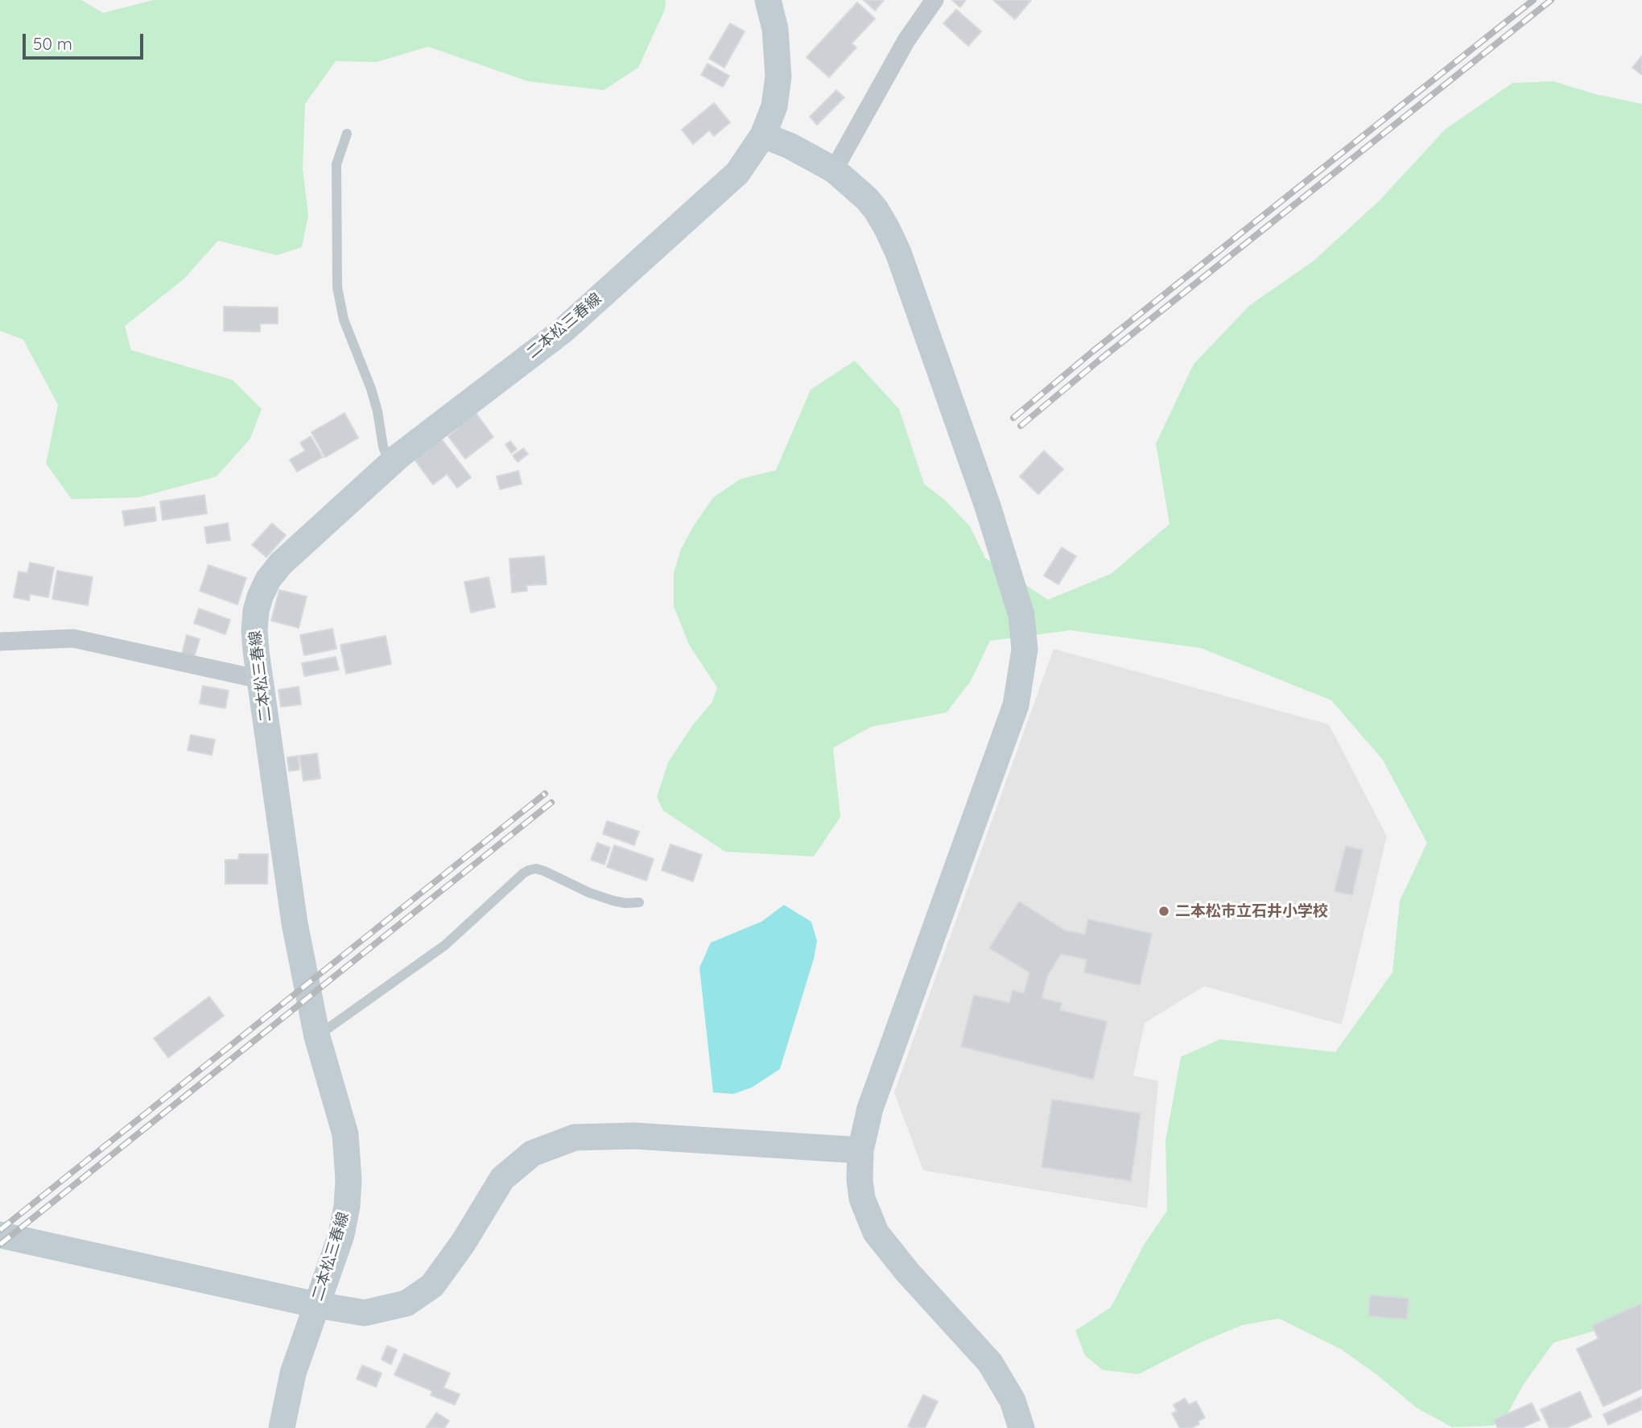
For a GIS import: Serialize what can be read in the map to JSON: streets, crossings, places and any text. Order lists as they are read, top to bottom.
{
  "streets": {
    "street": ["二本松三春線"]
  },
  "places": ["二本松市立石井小学校"],
  "scale_bar": "50 m"
}
